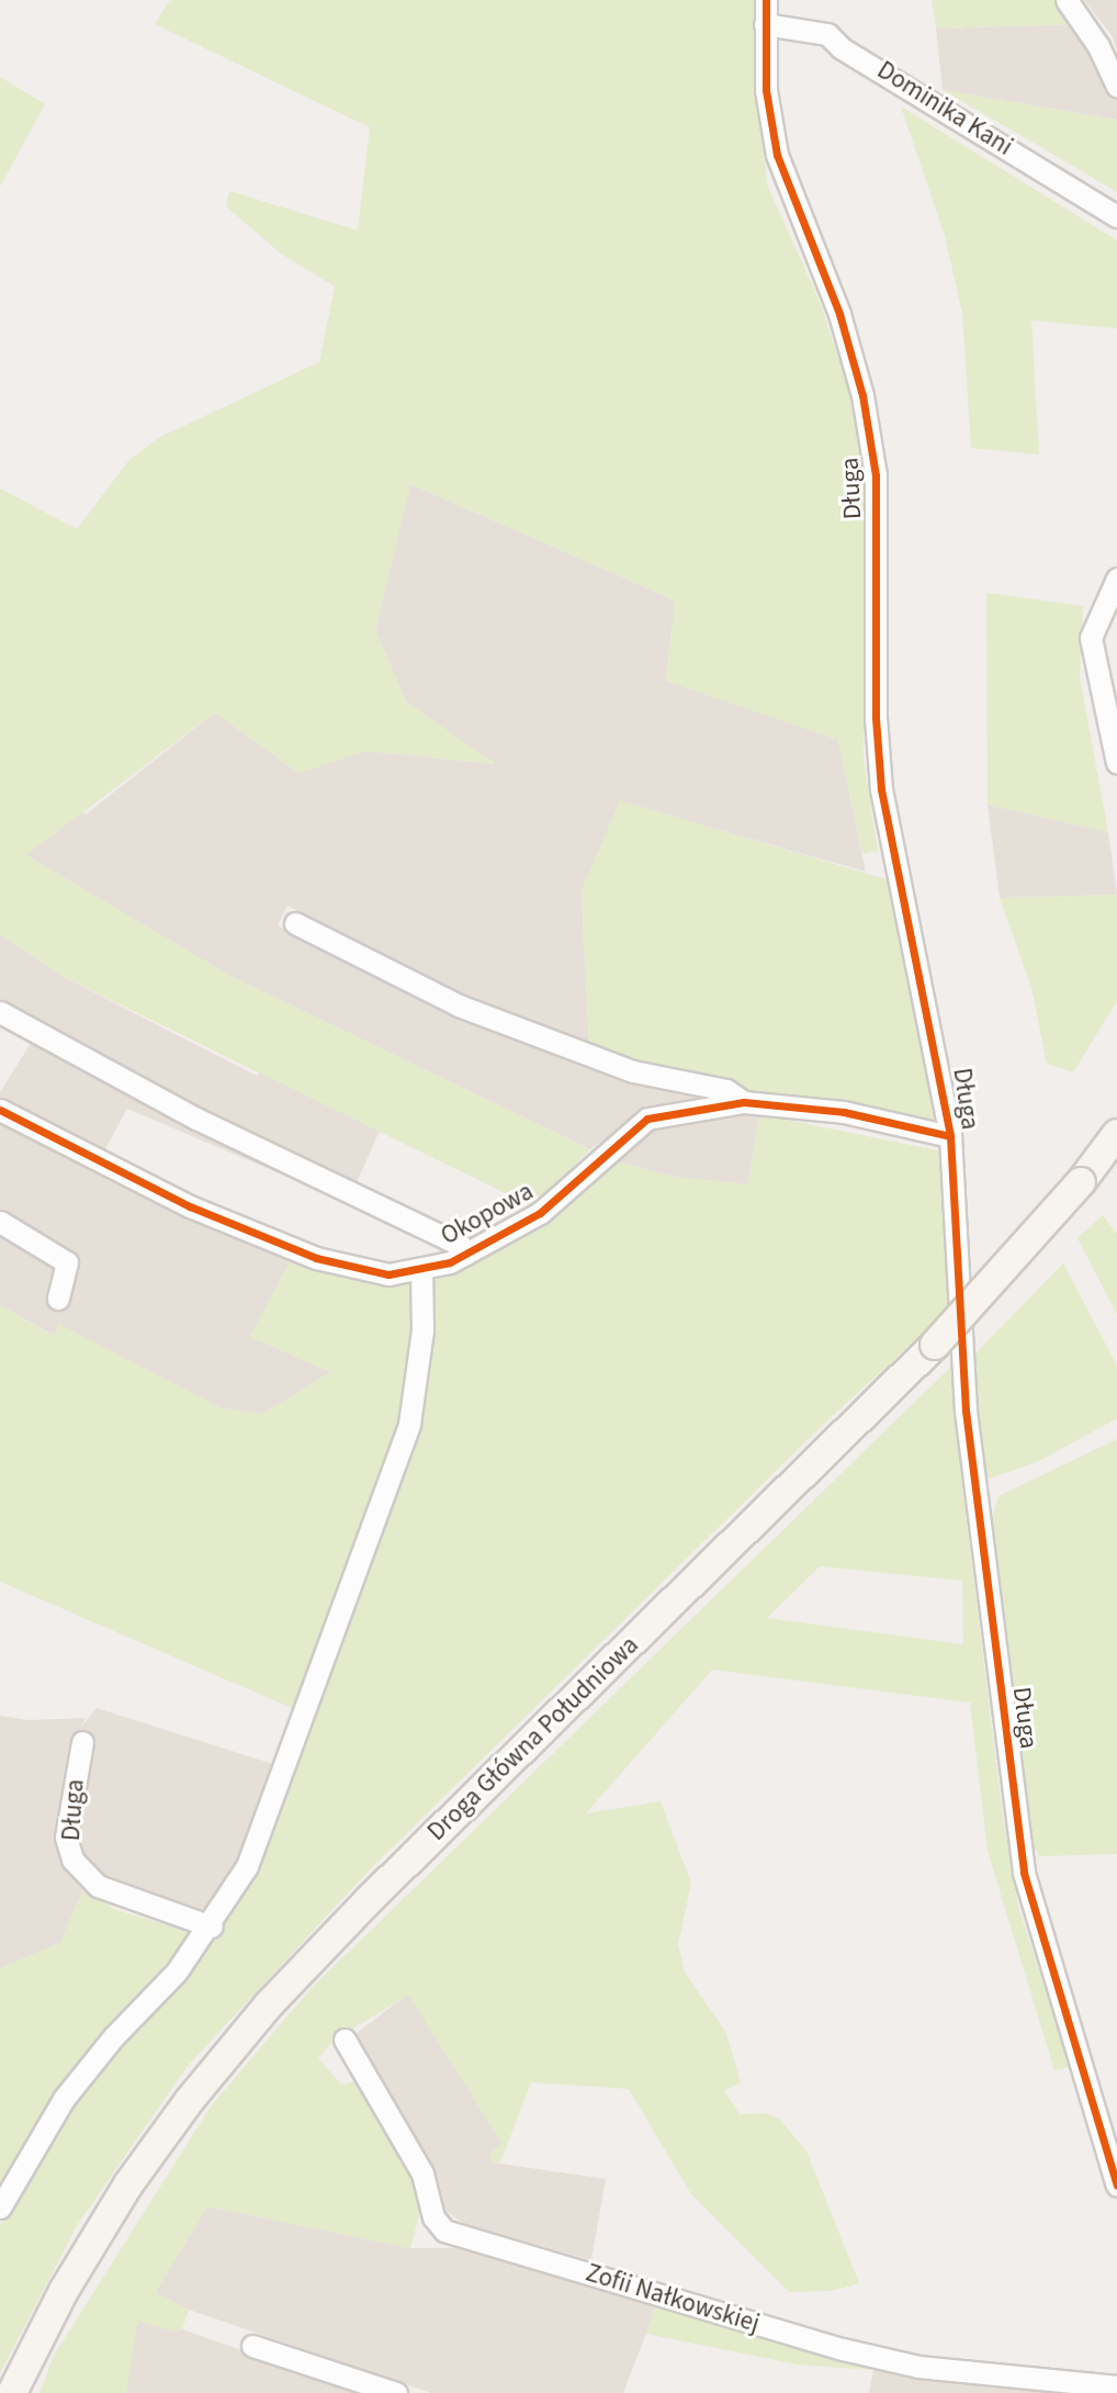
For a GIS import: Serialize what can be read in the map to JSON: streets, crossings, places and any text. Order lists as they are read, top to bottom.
{
  "streets": {
    "main road": ["Droga Główna Południowa"],
    "street": [
      "Dominika Kani",
      "Długa",
      "Okopowa",
      "Zofii Nałkowskiej"
    ]
  },
  "crossings": [
    ["Dominika Kani", "Długa"],
    ["Długa", "Okopowa"]
  ]
}
